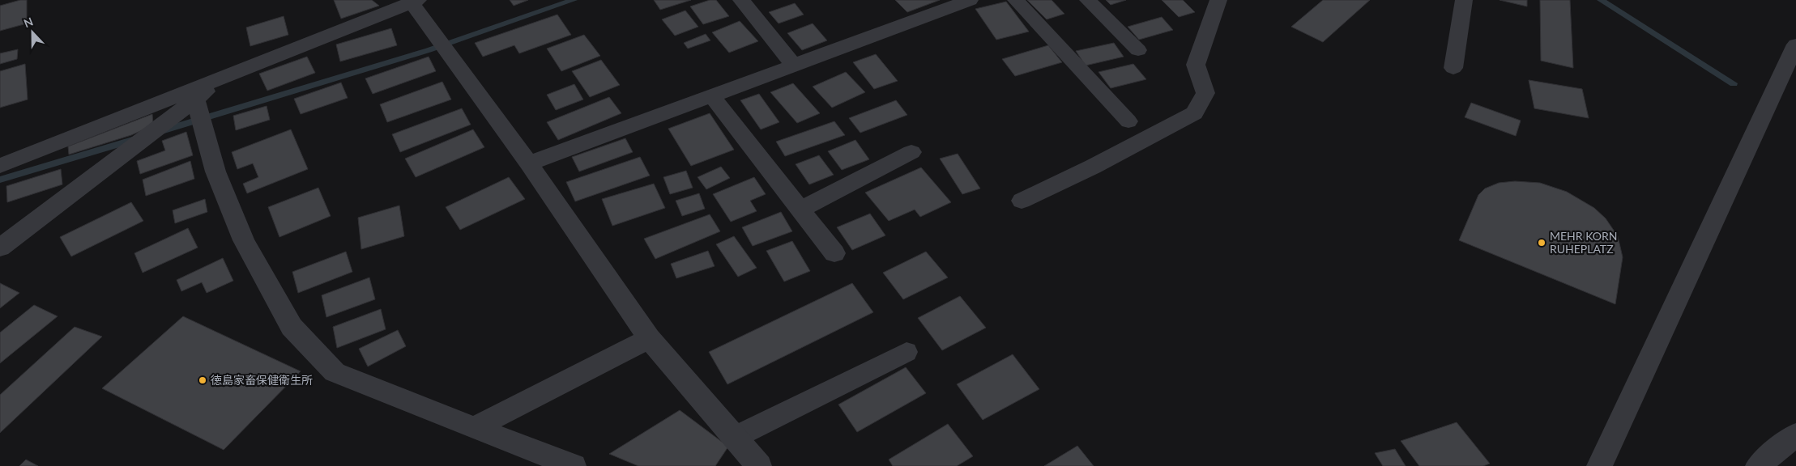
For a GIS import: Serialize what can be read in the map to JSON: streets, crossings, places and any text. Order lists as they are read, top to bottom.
{
  "places": ["MEHR KORN RUHEPLATZ", "徳島家畜保健衛生所"],
  "north": "top"
}
